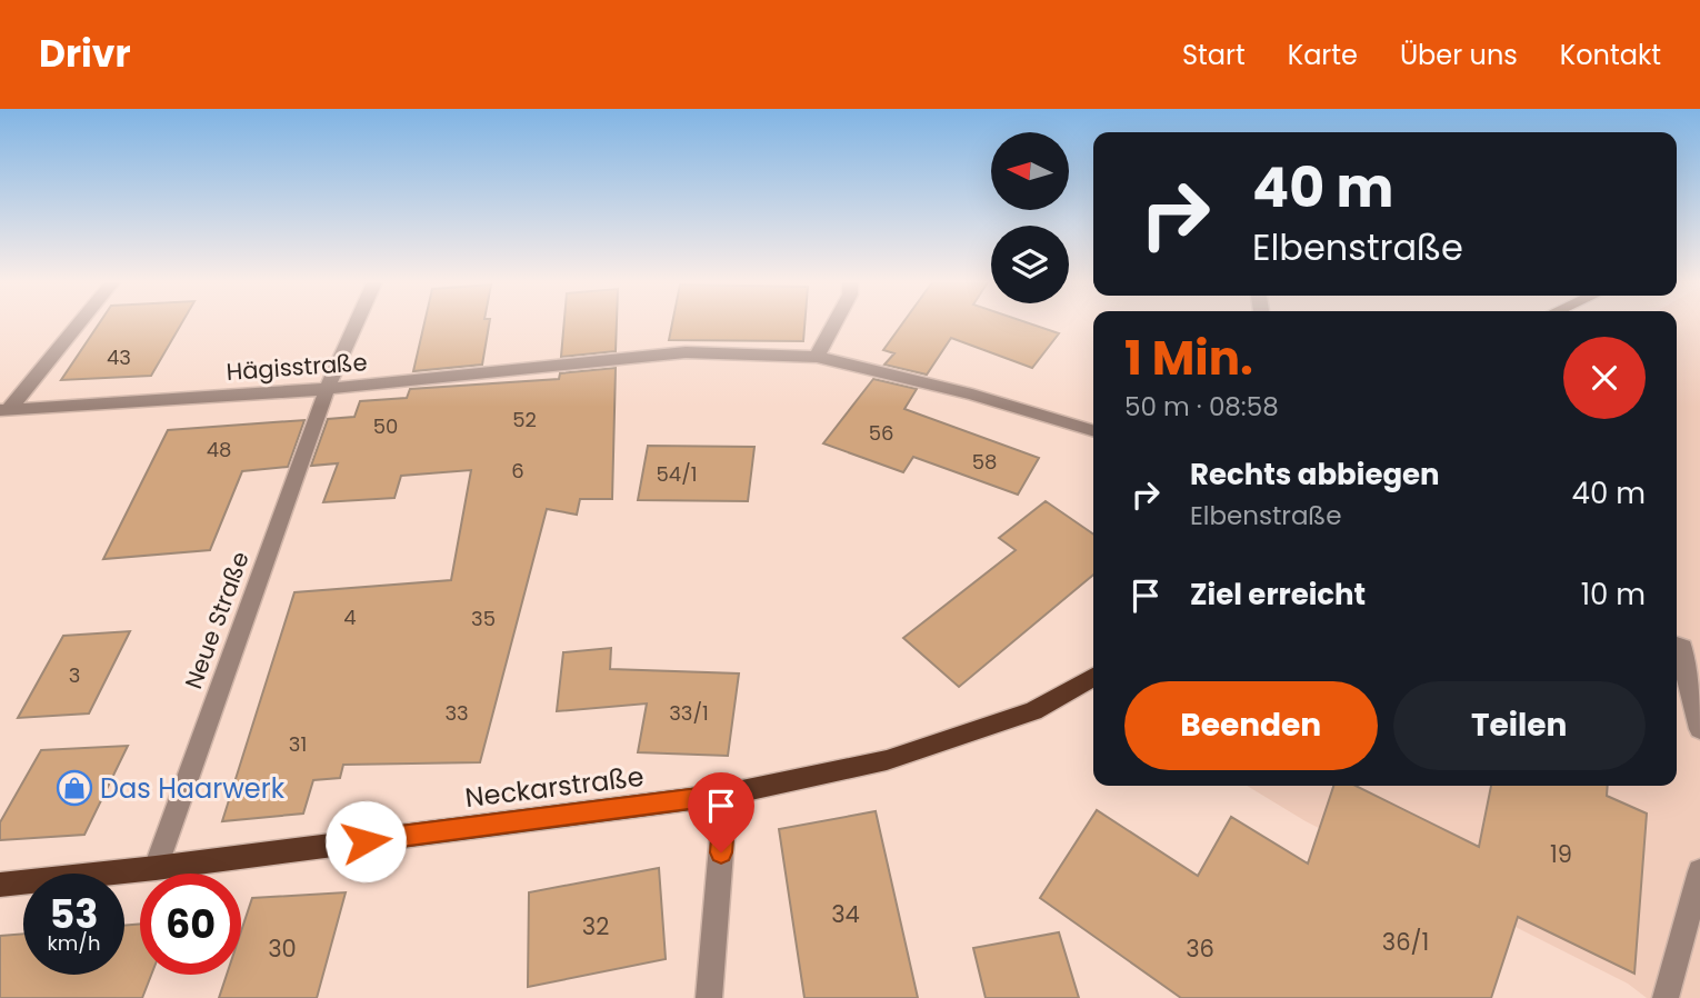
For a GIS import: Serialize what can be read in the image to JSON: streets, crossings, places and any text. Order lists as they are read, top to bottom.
{
  "streets": {
    "main road": ["Neckarstraße"],
    "street": ["Hägisstraße", "Neue Straße"]
  },
  "crossings": [
    ["Hägisstraße", "Neue Straße"],
    ["Neue Straße", "Neckarstraße"]
  ],
  "places": {
    "shop": ["Das Haarwerk"]
  },
  "house_numbers": [
    "43",
    "52",
    "50",
    "56",
    "48",
    "58",
    "6",
    "54/1",
    "4",
    "35",
    "3",
    "33",
    "33/1",
    "31",
    "19",
    "34",
    "32",
    "36/1",
    "30",
    "36"
  ],
  "north": "left",
  "page": {
    "header": "Drivr",
    "nav": [
      "Start",
      "Karte",
      "Über uns",
      "Kontakt"
    ],
    "turn": ["40 m", "Elbenstraße"],
    "heading": ["1 Min.", "50 m · 08:58"],
    "list": [
      {
        "name": "Rechts abbiegen",
        "note": "Elbenstraße",
        "value": "40 m"
      },
      {
        "name": "Ziel erreicht",
        "value": "10 m"
      }
    ],
    "buttons": ["Beenden", "Teilen"],
    "speed": "53 km/h",
    "limit": "60"
  }
}
